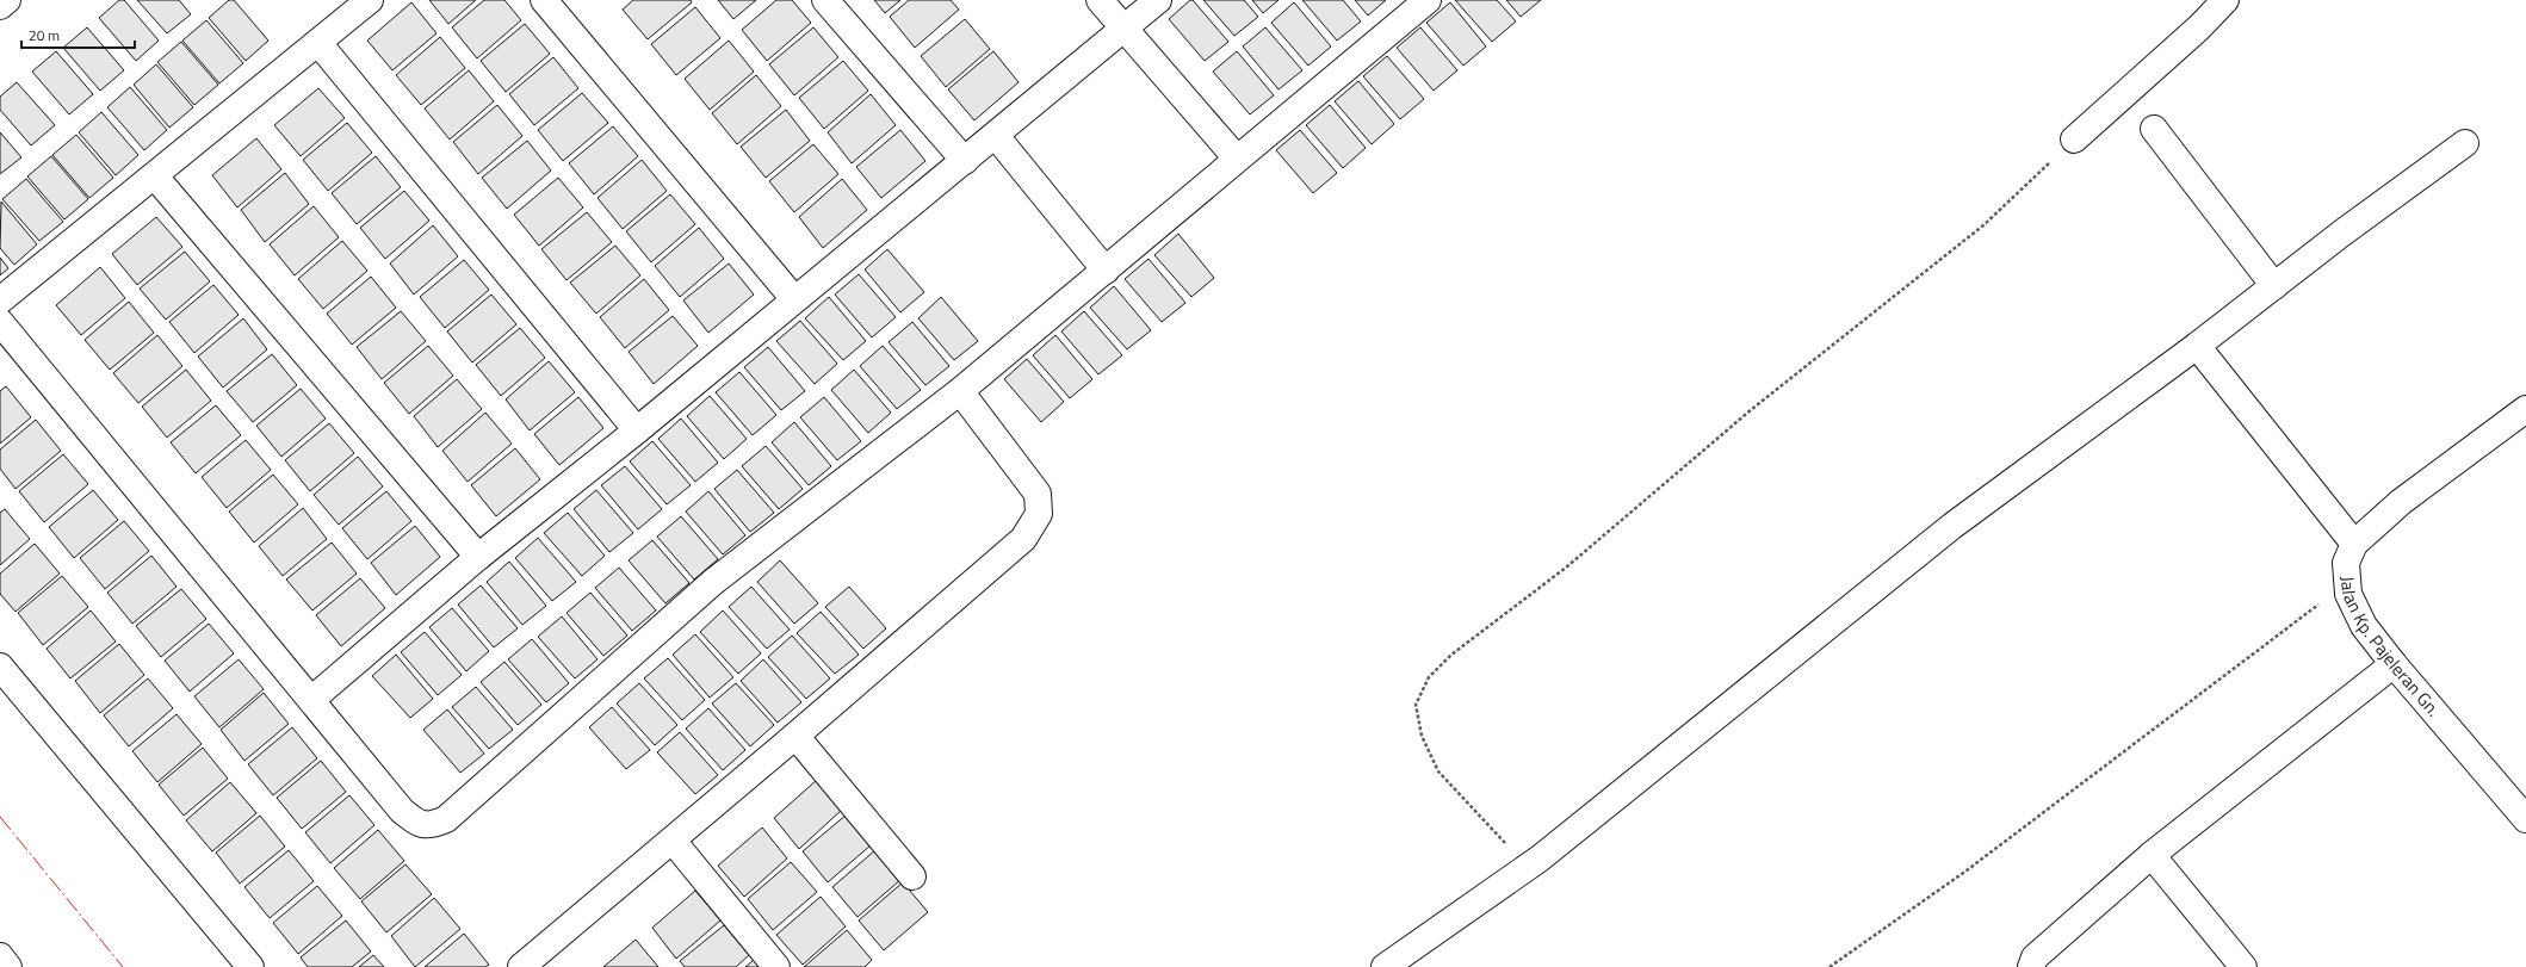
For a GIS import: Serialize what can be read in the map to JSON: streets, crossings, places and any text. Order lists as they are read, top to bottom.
{
  "streets": {
    "street": ["Jalan Kp. Pajeleran Gn."]
  },
  "scale_bar": "20 m"
}
